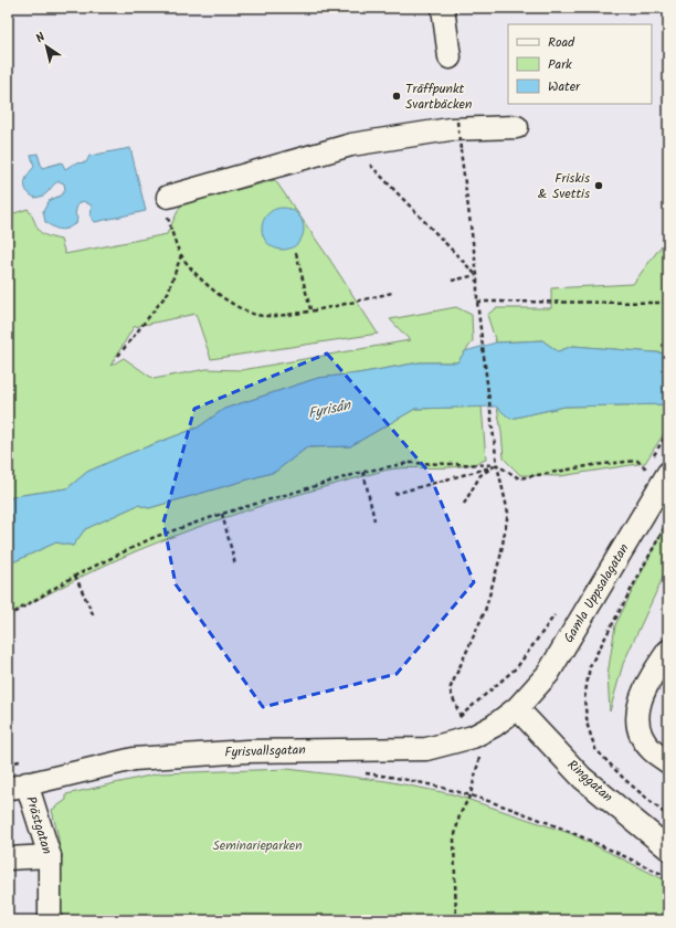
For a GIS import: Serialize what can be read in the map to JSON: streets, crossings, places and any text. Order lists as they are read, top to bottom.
{
  "streets": {
    "street": [
      "Gamla Uppsalagatan",
      "Fyrisvallsgatan",
      "Ringgatan",
      "Prästgatan"
    ]
  },
  "crossings": [
    ["Gamla Uppsalagatan", "Fyrisvallsgatan"],
    ["Gamla Uppsalagatan", "Ringgatan"],
    ["Fyrisvallsgatan", "Ringgatan"],
    ["Fyrisvallsgatan", "Prästgatan"]
  ],
  "water": ["Fyrisån"],
  "parks": ["Seminarieparken"],
  "places": ["Träffpunkt Svartbäcken", "Friskis & Svettis"],
  "legend": ["Road", "Park", "Water"],
  "north": "top left"
}
